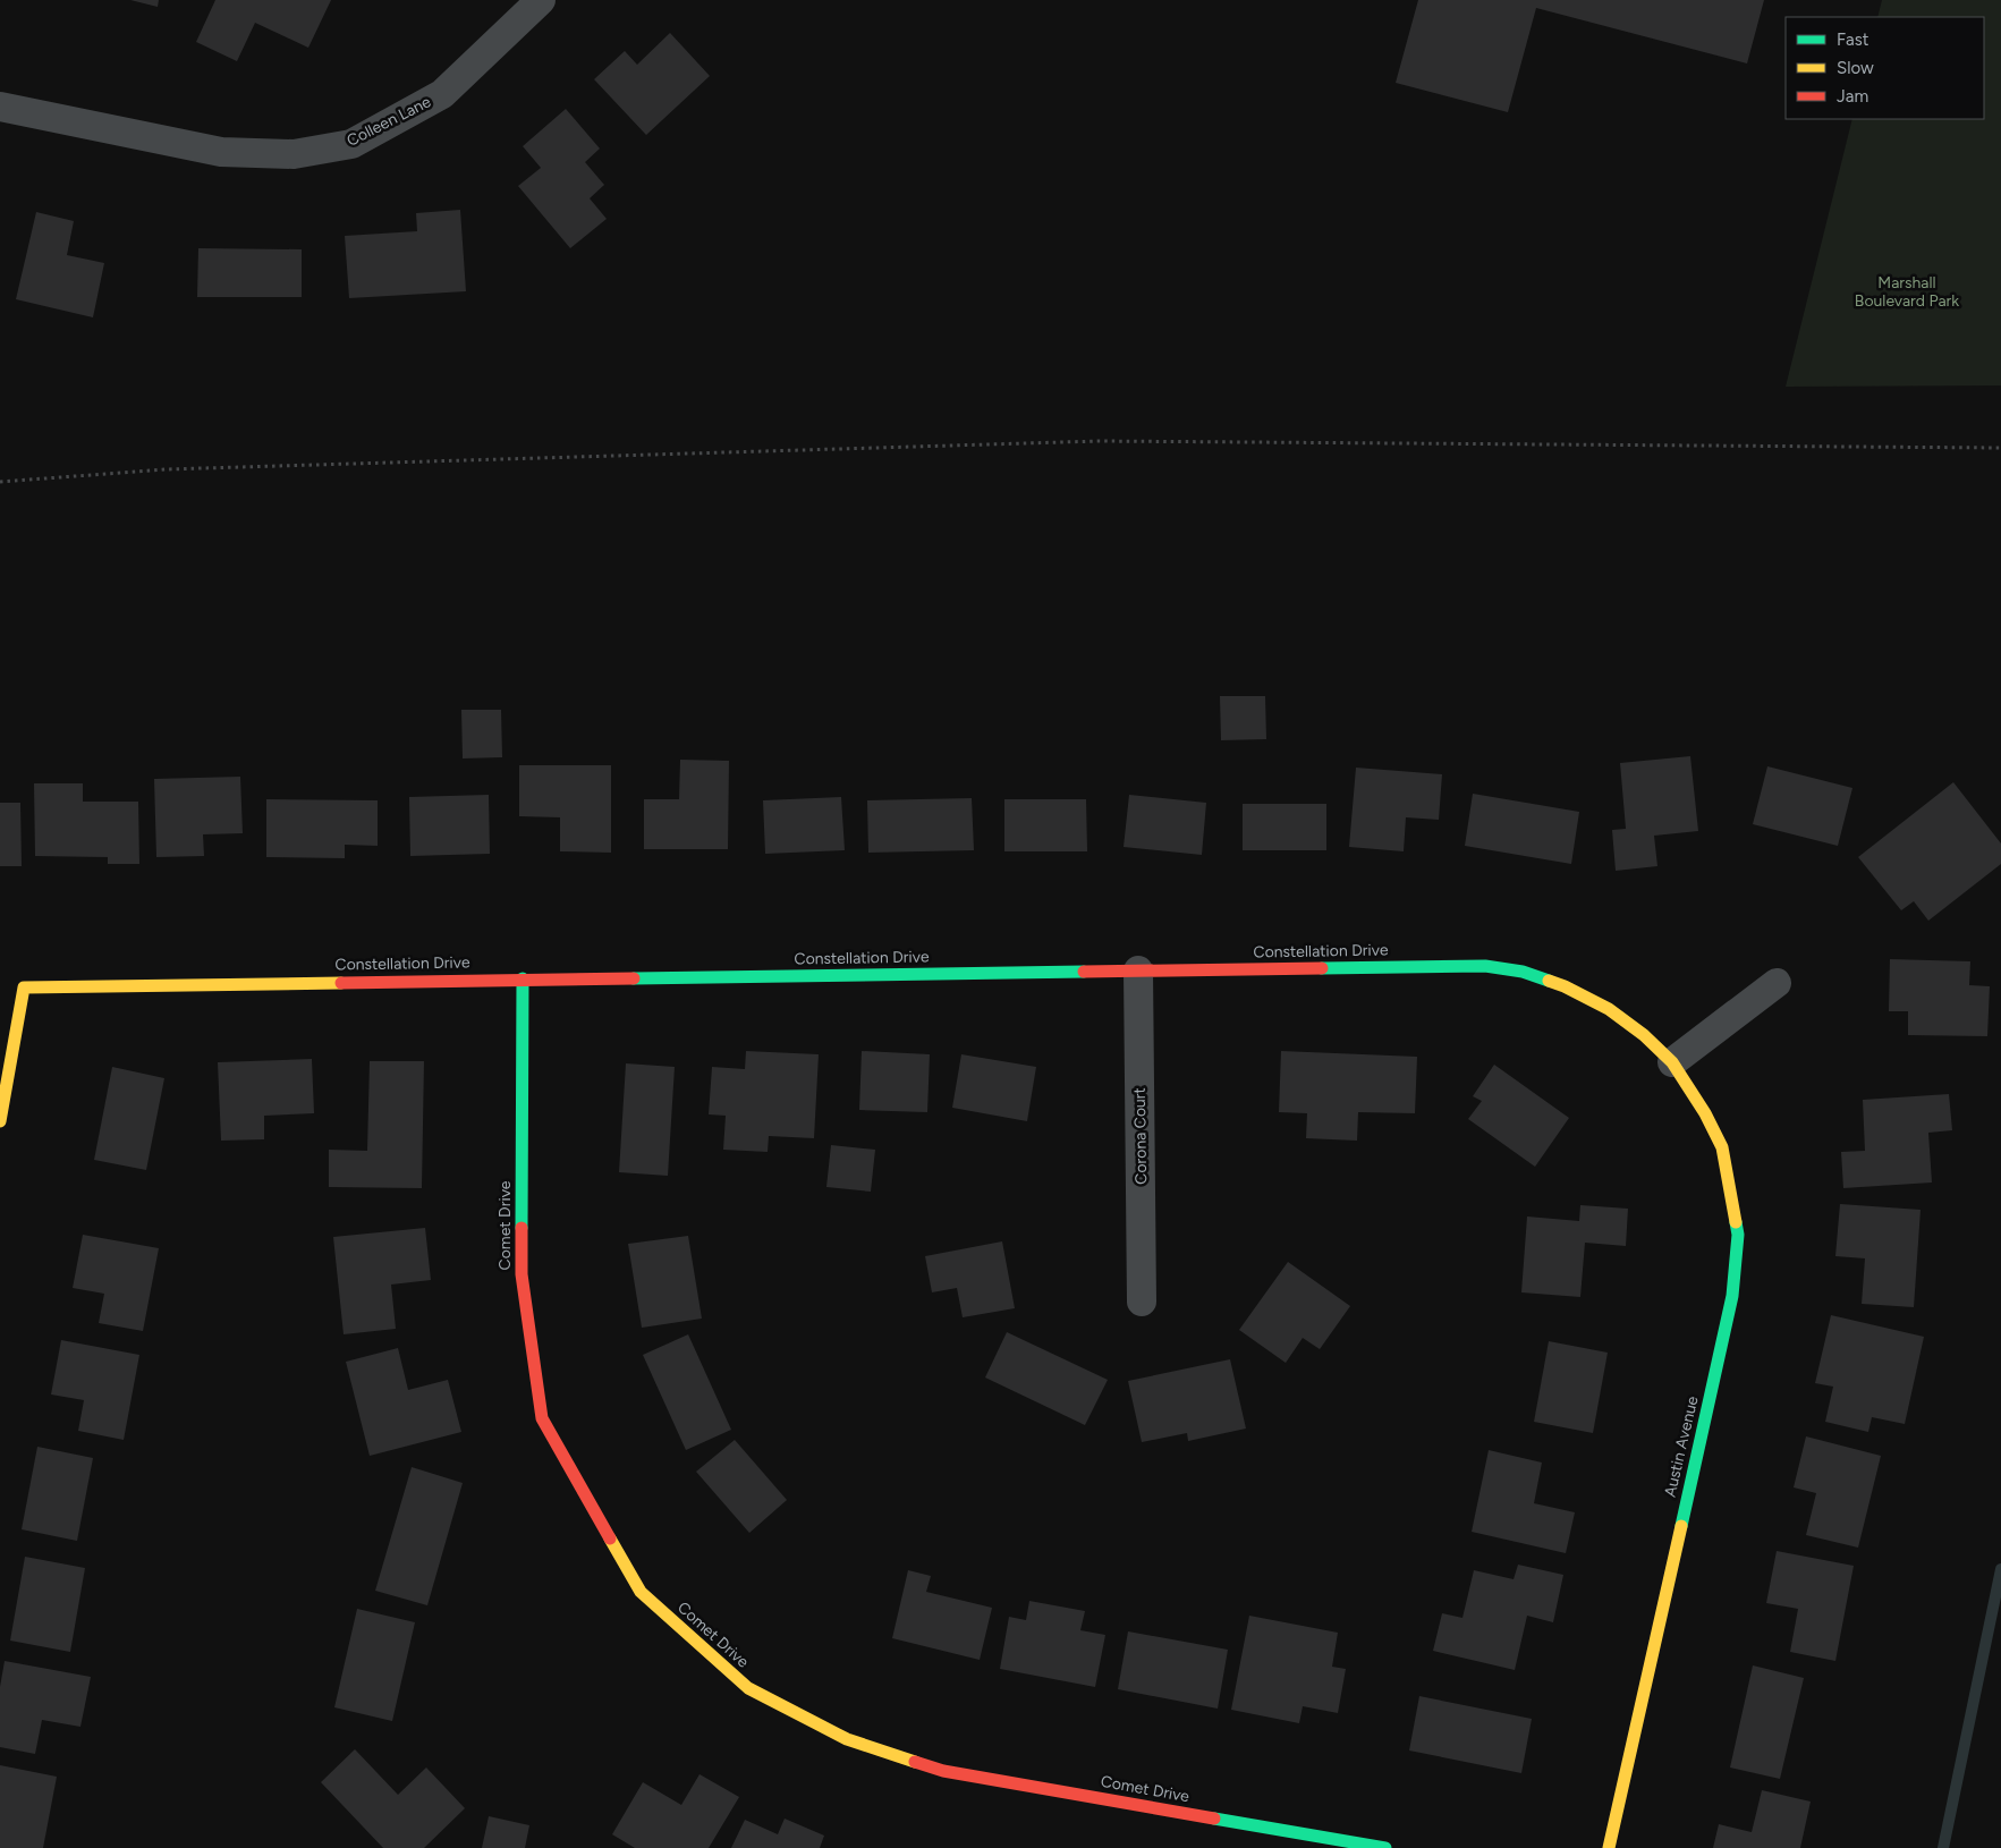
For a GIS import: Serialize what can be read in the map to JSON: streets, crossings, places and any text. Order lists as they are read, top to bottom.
{
  "streets": {
    "street": [
      "Colleen Lane",
      "Constellation Drive",
      "Corona Court",
      "Comet Drive",
      "Austin Avenue"
    ]
  },
  "crossings": [
    ["Constellation Drive", "Corona Court"],
    ["Constellation Drive", "Comet Drive"],
    ["Constellation Drive", "Austin Avenue"]
  ],
  "parks": ["Marshall Boulevard Park"],
  "legend": ["Fast", "Slow", "Jam"]
}
